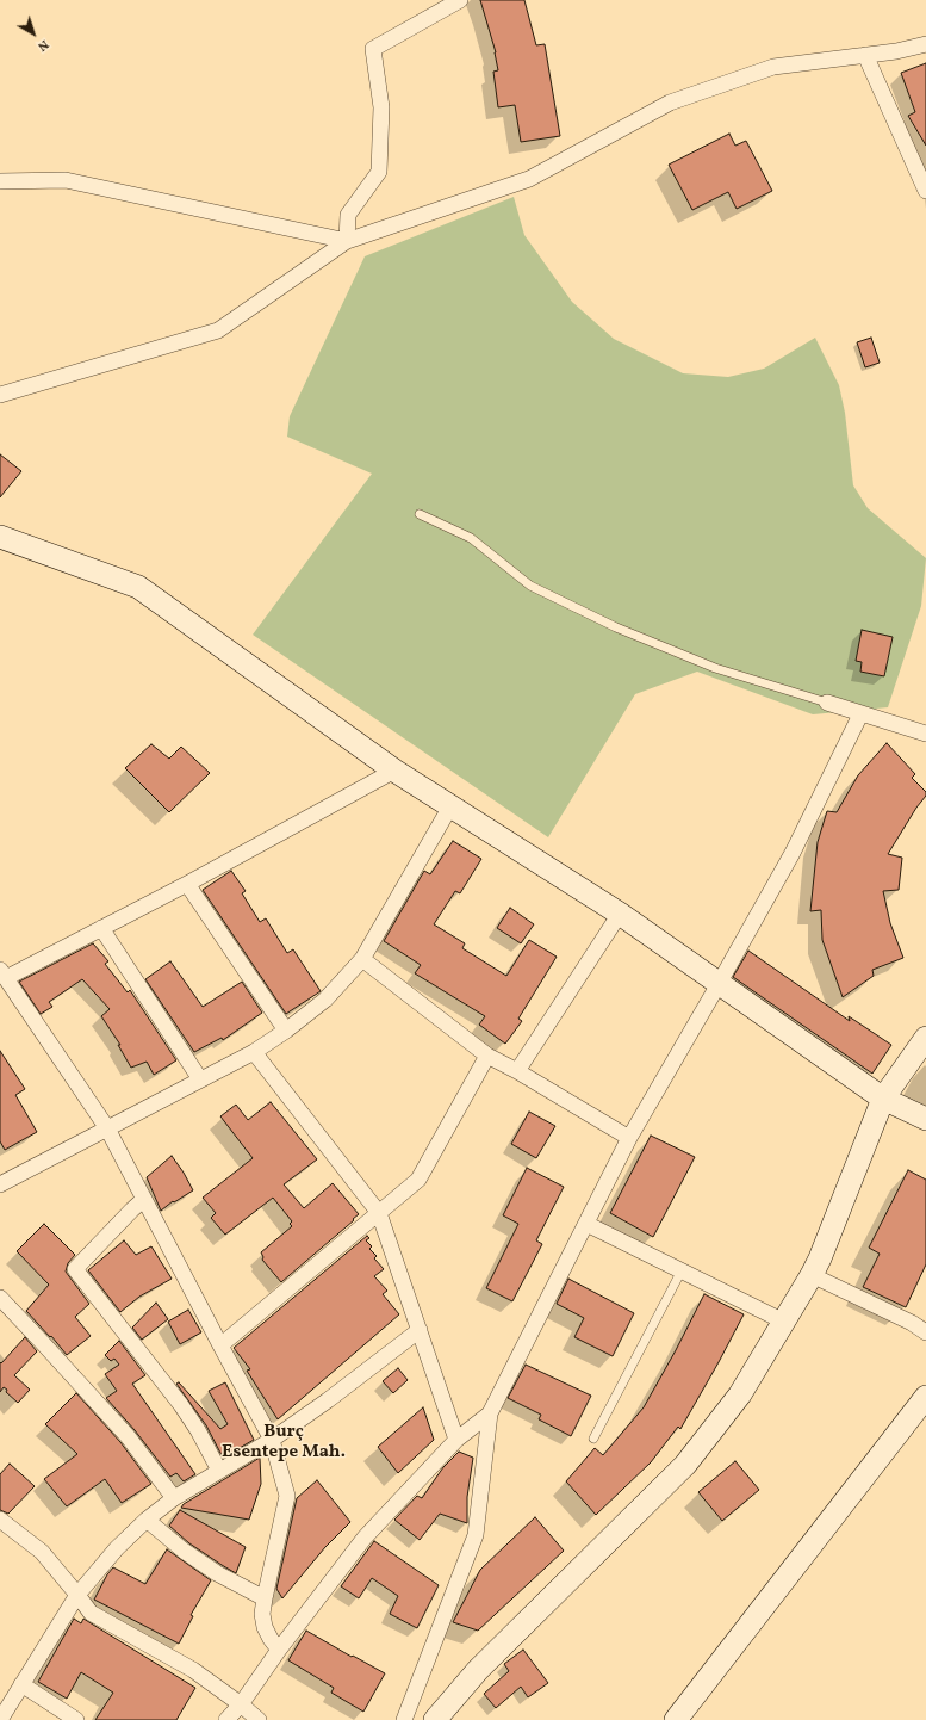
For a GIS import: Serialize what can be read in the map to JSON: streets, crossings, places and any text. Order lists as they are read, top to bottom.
{
  "districts": ["Burç Esentepe Mah."],
  "north": "bottom right"
}
